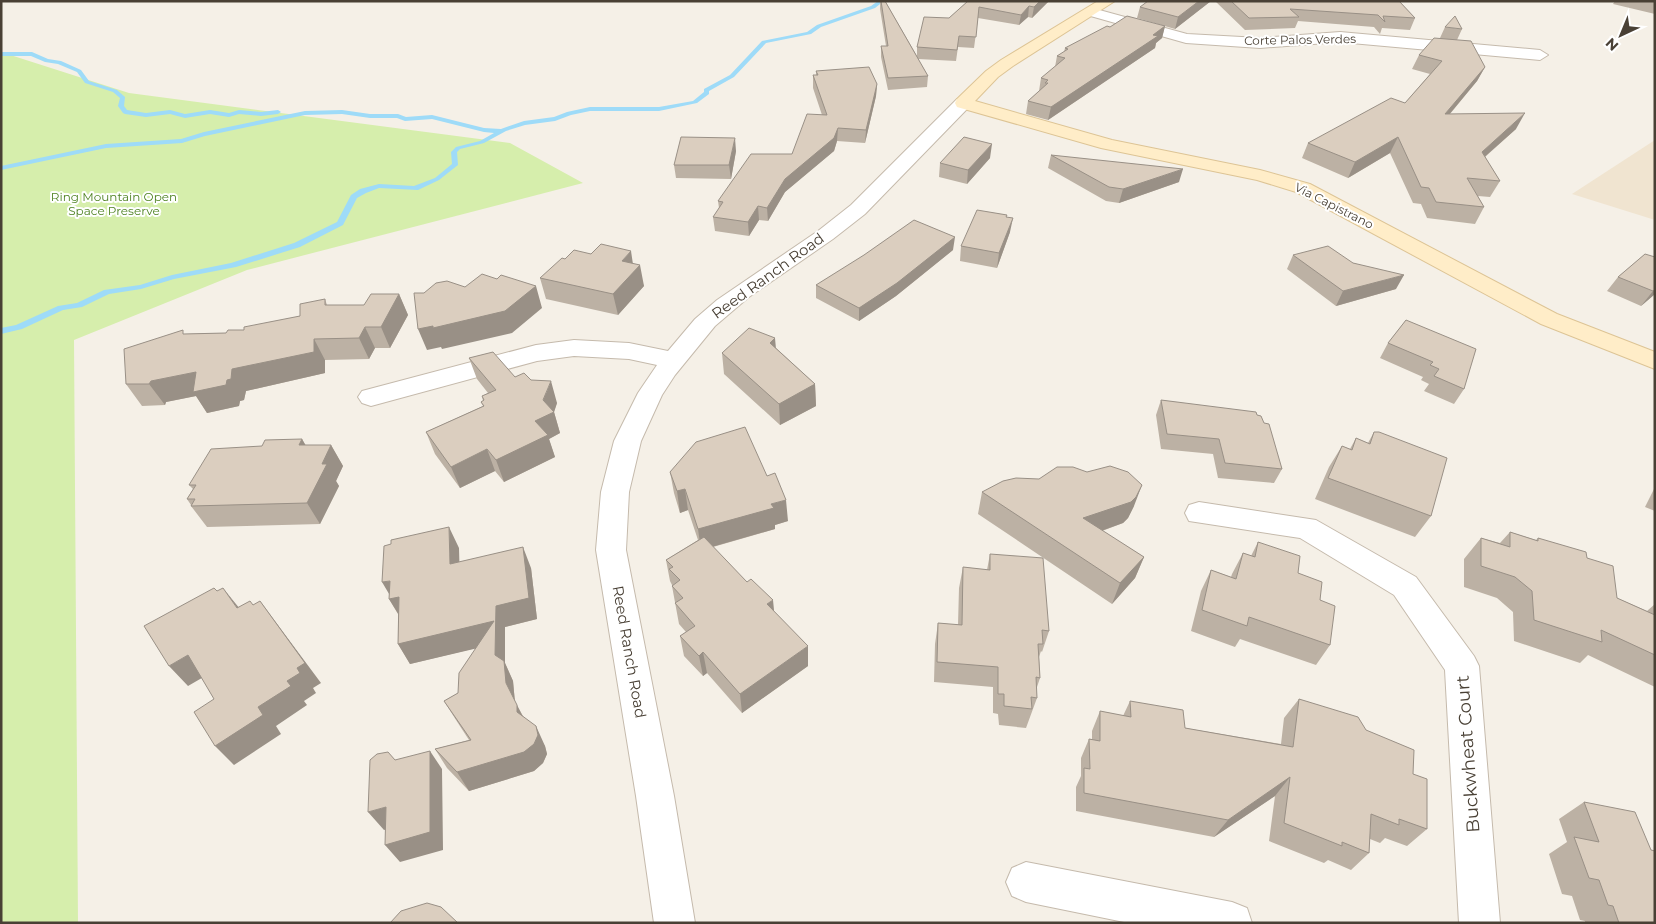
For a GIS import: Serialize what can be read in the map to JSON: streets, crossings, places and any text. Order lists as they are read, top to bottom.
{
  "streets": {
    "street": [
      "Corte Palos Verdes",
      "Via Capistrano",
      "Reed Ranch Road",
      "Buckwheat Court"
    ]
  },
  "crossings": [
    ["Corte Palos Verdes", "Reed Ranch Road"],
    ["Via Capistrano", "Reed Ranch Road"]
  ],
  "parks": ["Ring Mountain Open Space Preserve"],
  "north": "bottom left"
}
